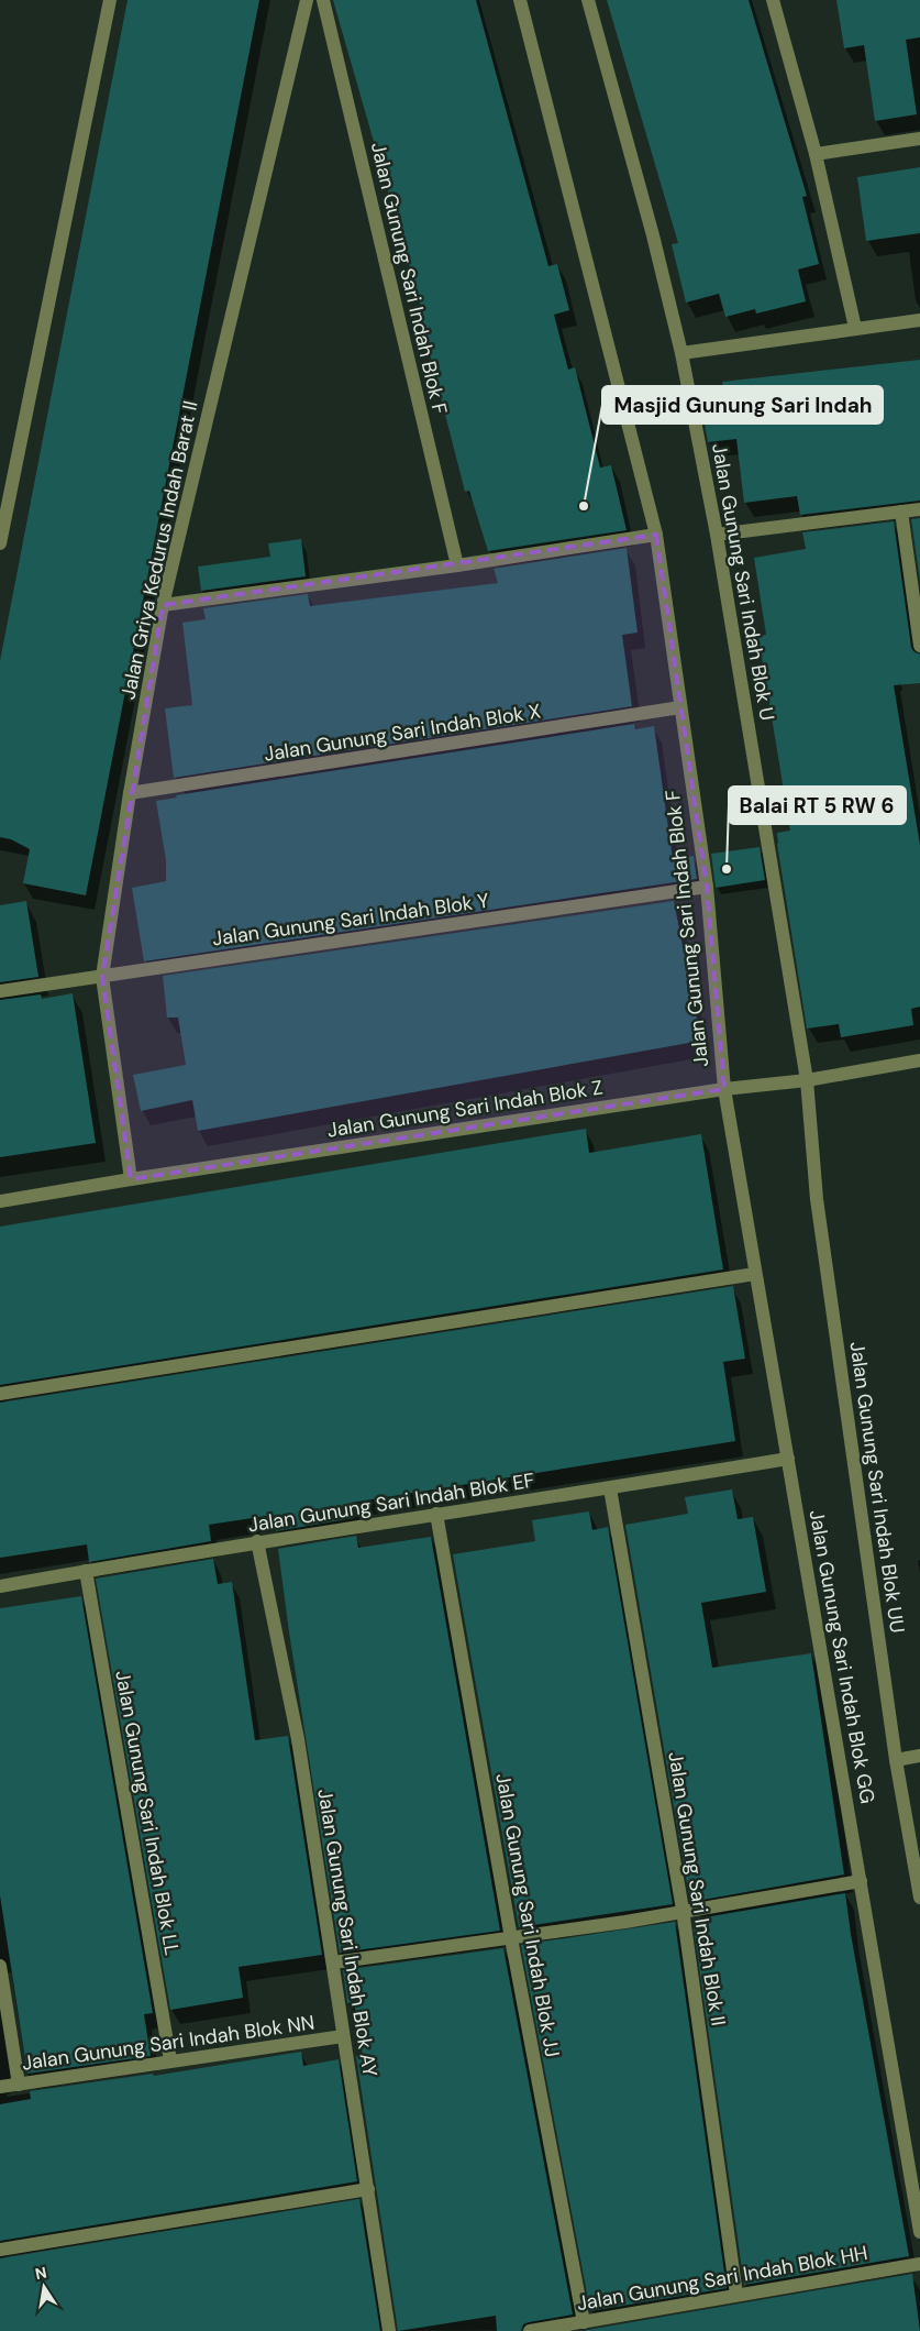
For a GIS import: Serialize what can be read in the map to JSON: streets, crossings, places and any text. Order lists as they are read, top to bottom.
{
  "streets": {
    "street": [
      "Jalan Gunung Sari Indah Blok F",
      "Jalan Griya Kedurus Indah Barat II",
      "Jalan Gunung Sari Indah Blok U",
      "Jalan Gunung Sari Indah Blok X",
      "Jalan Gunung Sari Indah Blok Y",
      "Jalan Gunung Sari Indah Blok Z",
      "Jalan Gunung Sari Indah Blok UU",
      "Jalan Gunung Sari Indah Blok EF",
      "Jalan Gunung Sari Indah Blok GG",
      "Jalan Gunung Sari Indah Blok LL",
      "Jalan Gunung Sari Indah Blok II",
      "Jalan Gunung Sari Indah Blok JJ",
      "Jalan Gunung Sari Indah Blok AY",
      "Jalan Gunung Sari Indah Blok NN",
      "Jalan Gunung Sari Indah Blok HH"
    ]
  },
  "crossings": [
    ["Jalan Gunung Sari Indah Blok F", "Jalan Gunung Sari Indah Blok X"],
    ["Jalan Gunung Sari Indah Blok F", "Jalan Gunung Sari Indah Blok Y"],
    ["Jalan Gunung Sari Indah Blok F", "Jalan Gunung Sari Indah Blok Z"],
    ["Jalan Gunung Sari Indah Blok F", "Jalan Gunung Sari Indah Blok GG"],
    ["Jalan Griya Kedurus Indah Barat II", "Jalan Gunung Sari Indah Blok X"],
    ["Jalan Griya Kedurus Indah Barat II", "Jalan Gunung Sari Indah Blok Y"],
    ["Jalan Griya Kedurus Indah Barat II", "Jalan Gunung Sari Indah Blok Z"],
    ["Jalan Gunung Sari Indah Blok U", "Jalan Gunung Sari Indah Blok Z"],
    ["Jalan Gunung Sari Indah Blok U", "Jalan Gunung Sari Indah Blok UU"],
    ["Jalan Gunung Sari Indah Blok Z", "Jalan Gunung Sari Indah Blok UU"],
    ["Jalan Gunung Sari Indah Blok Z", "Jalan Gunung Sari Indah Blok GG"],
    ["Jalan Gunung Sari Indah Blok EF", "Jalan Gunung Sari Indah Blok GG"],
    ["Jalan Gunung Sari Indah Blok EF", "Jalan Gunung Sari Indah Blok LL"],
    ["Jalan Gunung Sari Indah Blok EF", "Jalan Gunung Sari Indah Blok II"],
    ["Jalan Gunung Sari Indah Blok EF", "Jalan Gunung Sari Indah Blok JJ"],
    ["Jalan Gunung Sari Indah Blok EF", "Jalan Gunung Sari Indah Blok AY"],
    ["Jalan Gunung Sari Indah Blok LL", "Jalan Gunung Sari Indah Blok NN"],
    ["Jalan Gunung Sari Indah Blok II", "Jalan Gunung Sari Indah Blok HH"],
    ["Jalan Gunung Sari Indah Blok JJ", "Jalan Gunung Sari Indah Blok HH"],
    ["Jalan Gunung Sari Indah Blok AY", "Jalan Gunung Sari Indah Blok NN"]
  ],
  "places": ["Masjid Gunung Sari Indah", "Balai RT 5 RW 6"],
  "north": "top"
}
